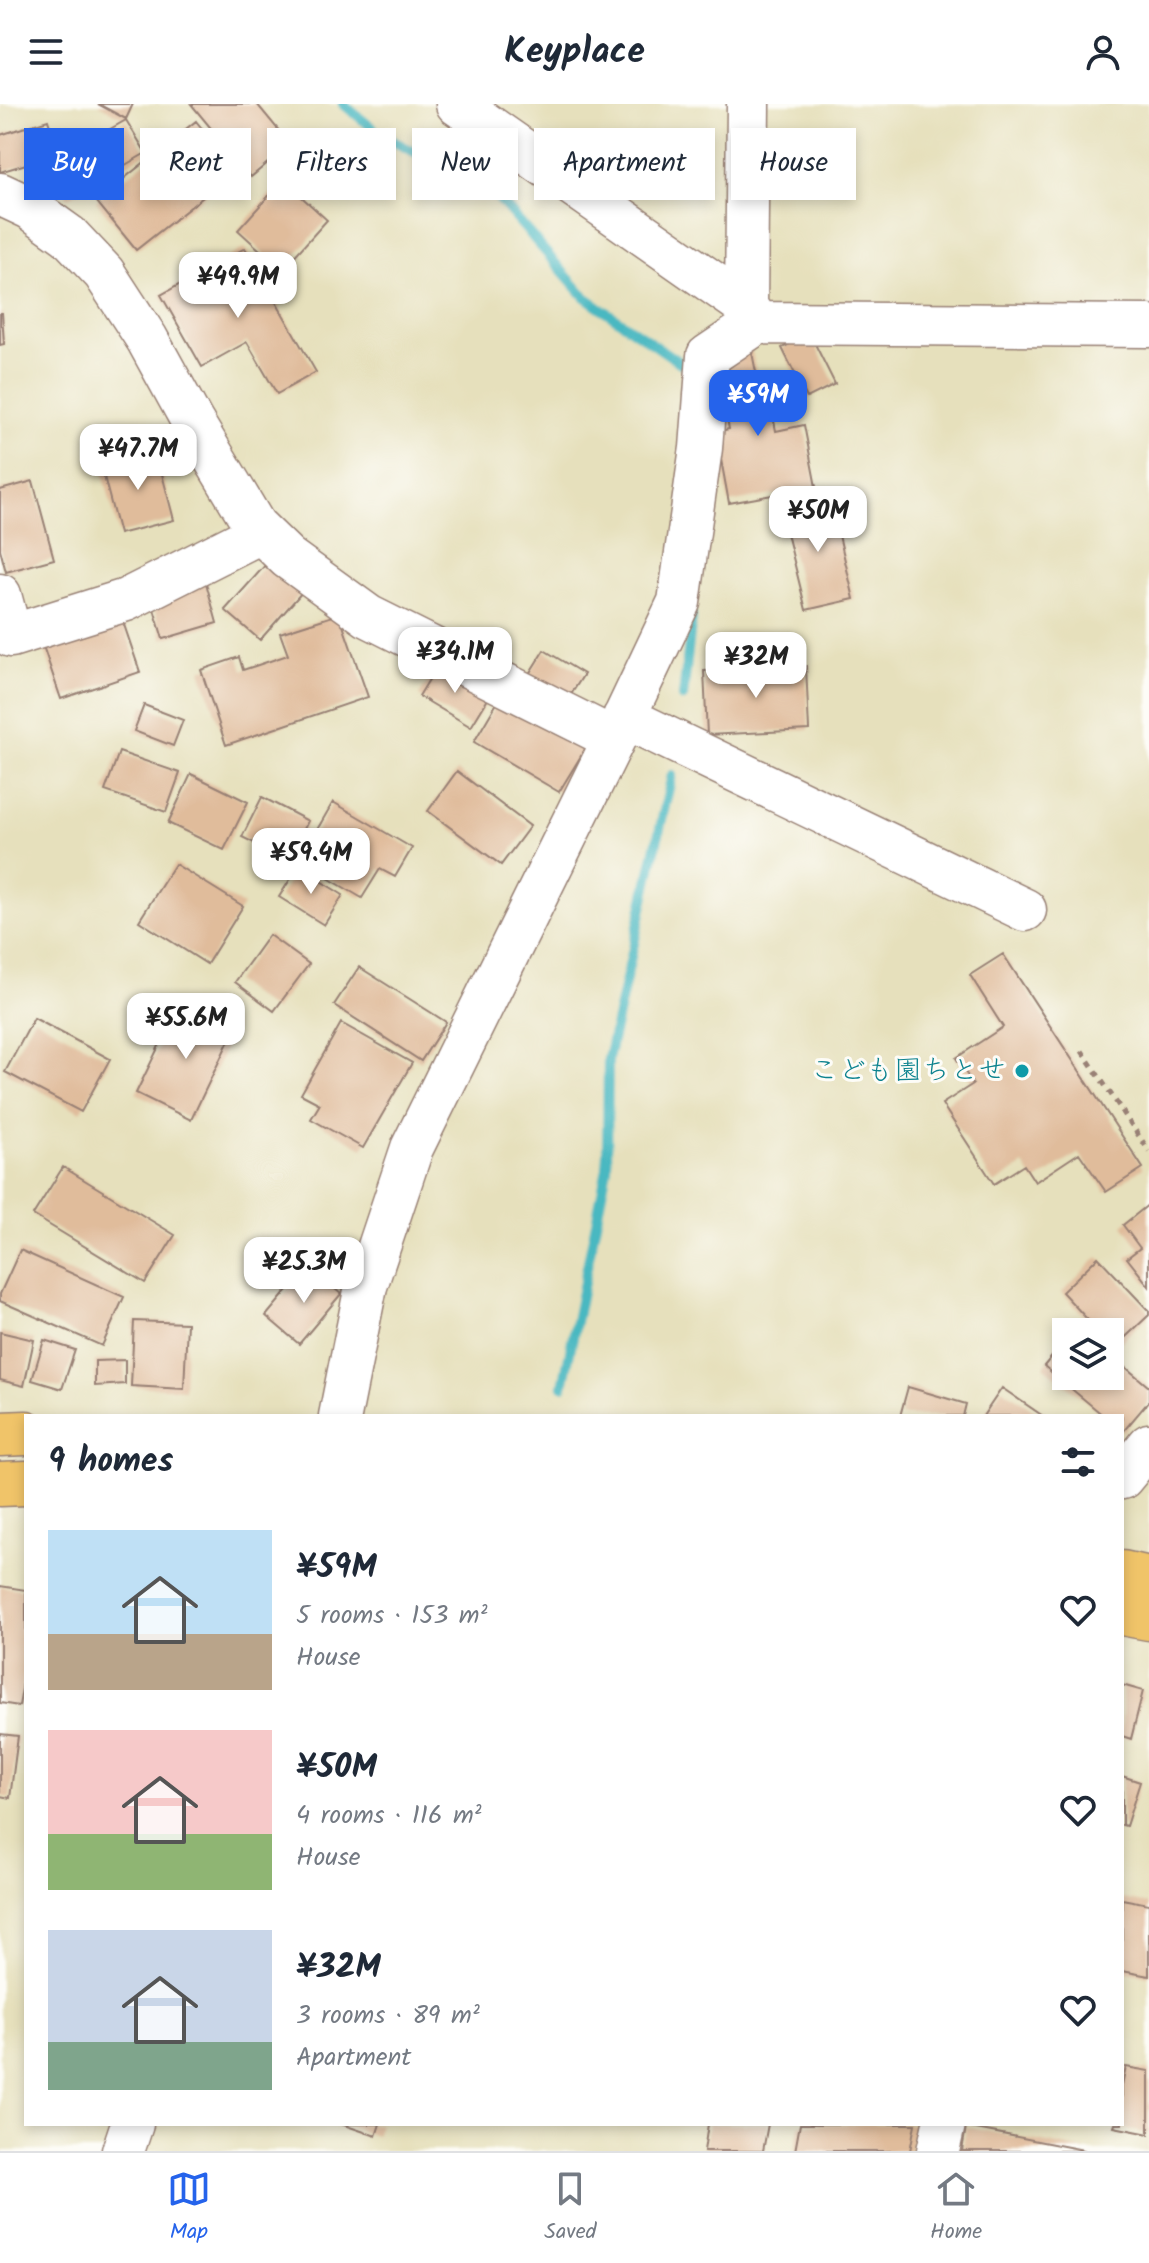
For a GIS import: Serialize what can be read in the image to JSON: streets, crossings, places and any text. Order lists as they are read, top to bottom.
{
  "places": ["こども園ちとせ"],
  "page": {
    "header": "Keyplace",
    "chip": [
      "Buy",
      "Rent",
      "Filters",
      "New",
      "Apartment",
      "House"
    ],
    "price": [
      "¥49.9M",
      "¥59M",
      "¥47.7M",
      "¥50M",
      "¥34.1M",
      "¥32M",
      "¥59.4M",
      "¥55.6M",
      "¥25.3M"
    ],
    "heading": "9 homes",
    "list": [
      {
        "name": "¥59M",
        "note": "5 rooms · 153 m² · House"
      },
      {
        "name": "¥50M",
        "note": "4 rooms · 116 m² · House"
      },
      {
        "name": "¥32M",
        "note": "3 rooms · 89 m² · Apartment"
      }
    ],
    "tabs": ["Map", "Saved", "Home"]
  }
}
